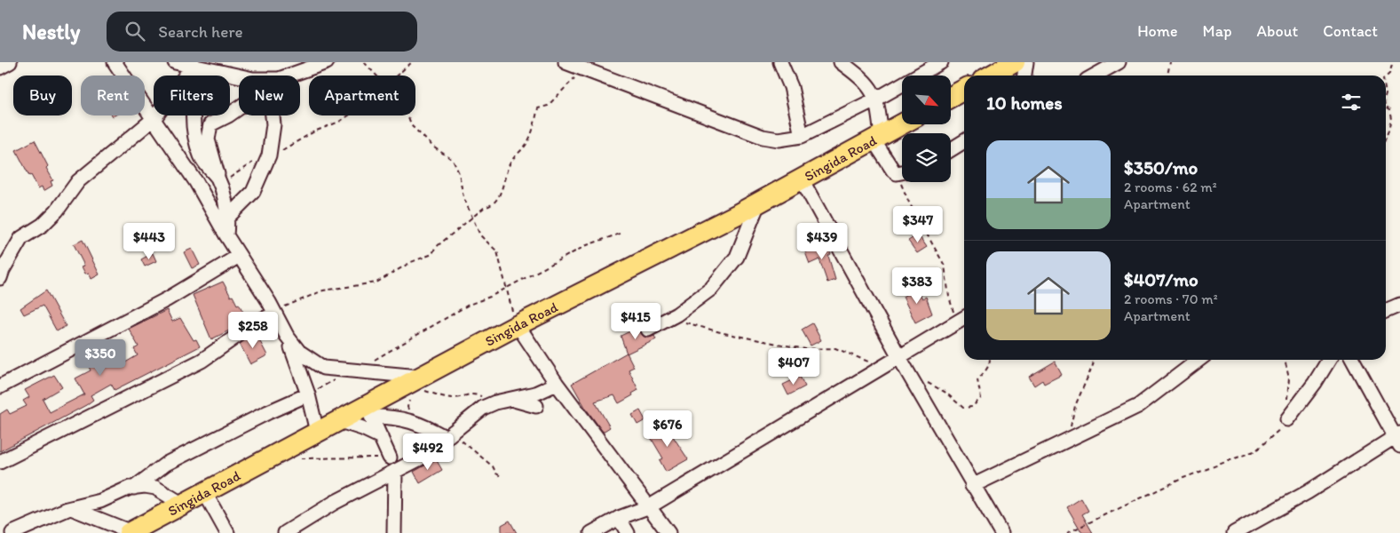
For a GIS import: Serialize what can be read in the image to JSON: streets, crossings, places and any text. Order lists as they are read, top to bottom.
{
  "streets": {
    "highway": ["Singida Road"]
  },
  "north": "bottom right",
  "page": {
    "header": "Nestly",
    "search": "Search here",
    "nav": [
      "Home",
      "Map",
      "About",
      "Contact"
    ],
    "chip": [
      "Buy",
      "Rent",
      "Filters",
      "New",
      "Apartment"
    ],
    "heading": "10 homes",
    "list": [
      {
        "name": "$350/mo",
        "note": "2 rooms · 62 m² · Apartment"
      },
      {
        "name": "$407/mo",
        "note": "2 rooms · 70 m² · Apartment"
      }
    ],
    "price": [
      "$347",
      "$443",
      "$439",
      "$383",
      "$415",
      "$258",
      "$350",
      "$407",
      "$676",
      "$492"
    ]
  }
}
